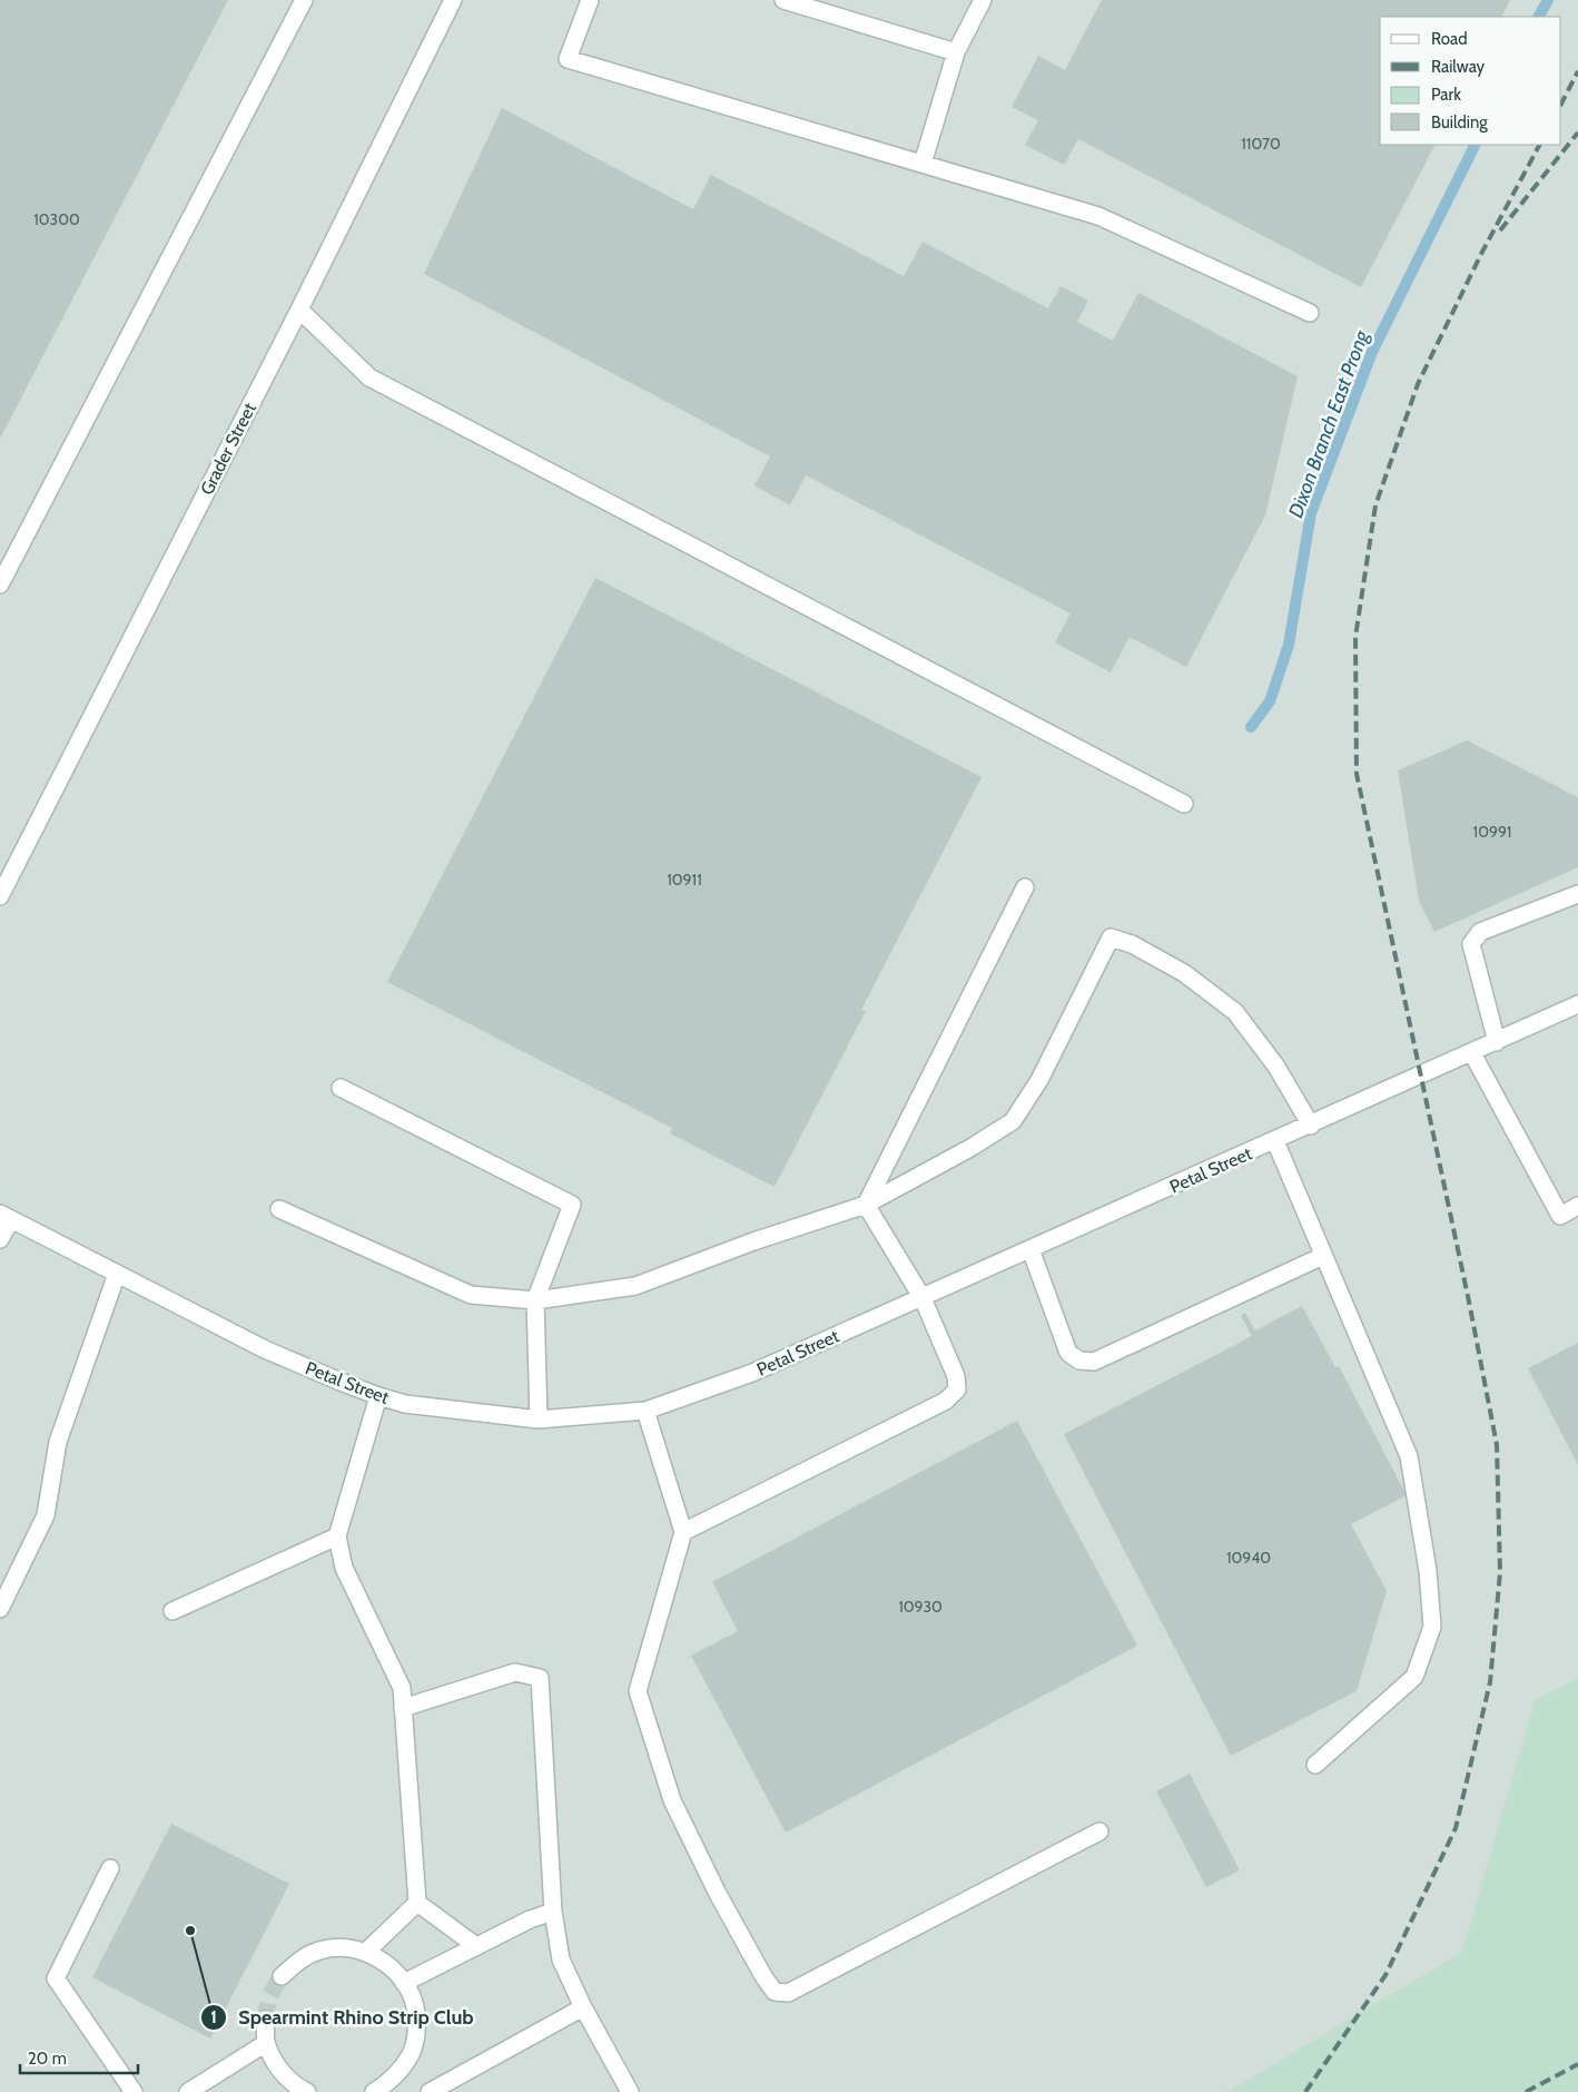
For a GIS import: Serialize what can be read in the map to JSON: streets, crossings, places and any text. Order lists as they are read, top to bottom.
{
  "streets": {
    "street": ["Grader Street", "Petal Street"]
  },
  "water": ["Dixon Branch East Prong"],
  "places": ["Spearmint Rhino Strip Club"],
  "house_numbers": [
    "11070",
    "10300",
    "10991",
    "10911",
    "10940",
    "10930"
  ],
  "legend": [
    "Road",
    "Railway",
    "Park",
    "Building"
  ],
  "scale_bar": "20 m"
}
